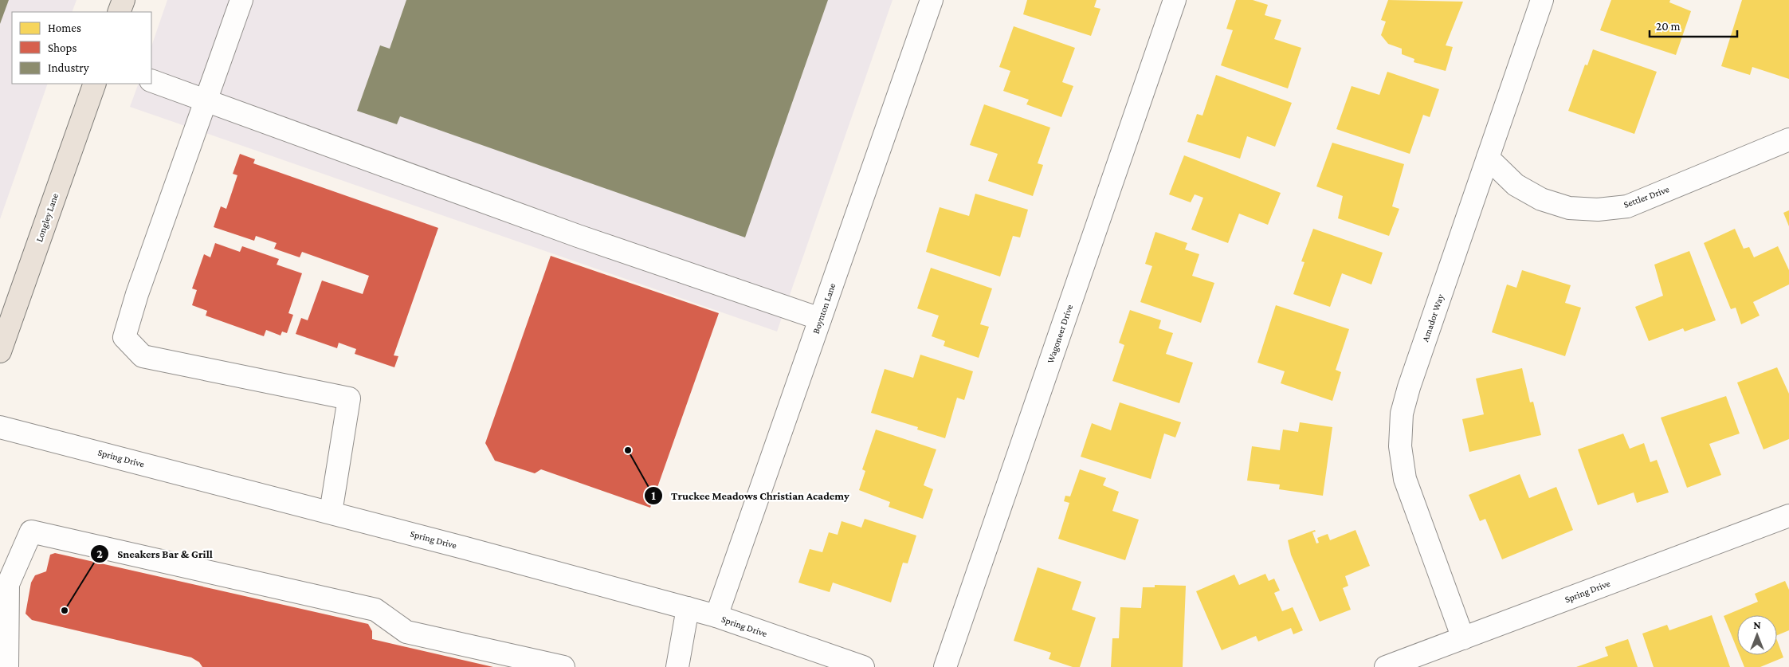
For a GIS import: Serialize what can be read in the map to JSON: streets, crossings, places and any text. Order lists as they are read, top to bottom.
{
  "streets": {
    "main road": ["Longley Lane"],
    "street": [
      "Settler Drive",
      "Boynton Lane",
      "Amador Way",
      "Wagoneer Drive",
      "Spring Drive"
    ]
  },
  "crossings": [
    ["Settler Drive", "Amador Way"],
    ["Boynton Lane", "Spring Drive"],
    ["Amador Way", "Spring Drive"]
  ],
  "places": ["Truckee Meadows Christian Academy", "Sneakers Bar & Grill"],
  "legend": ["Homes", "Shops", "Industry"],
  "scale_bar": "20 m",
  "north": "top"
}
